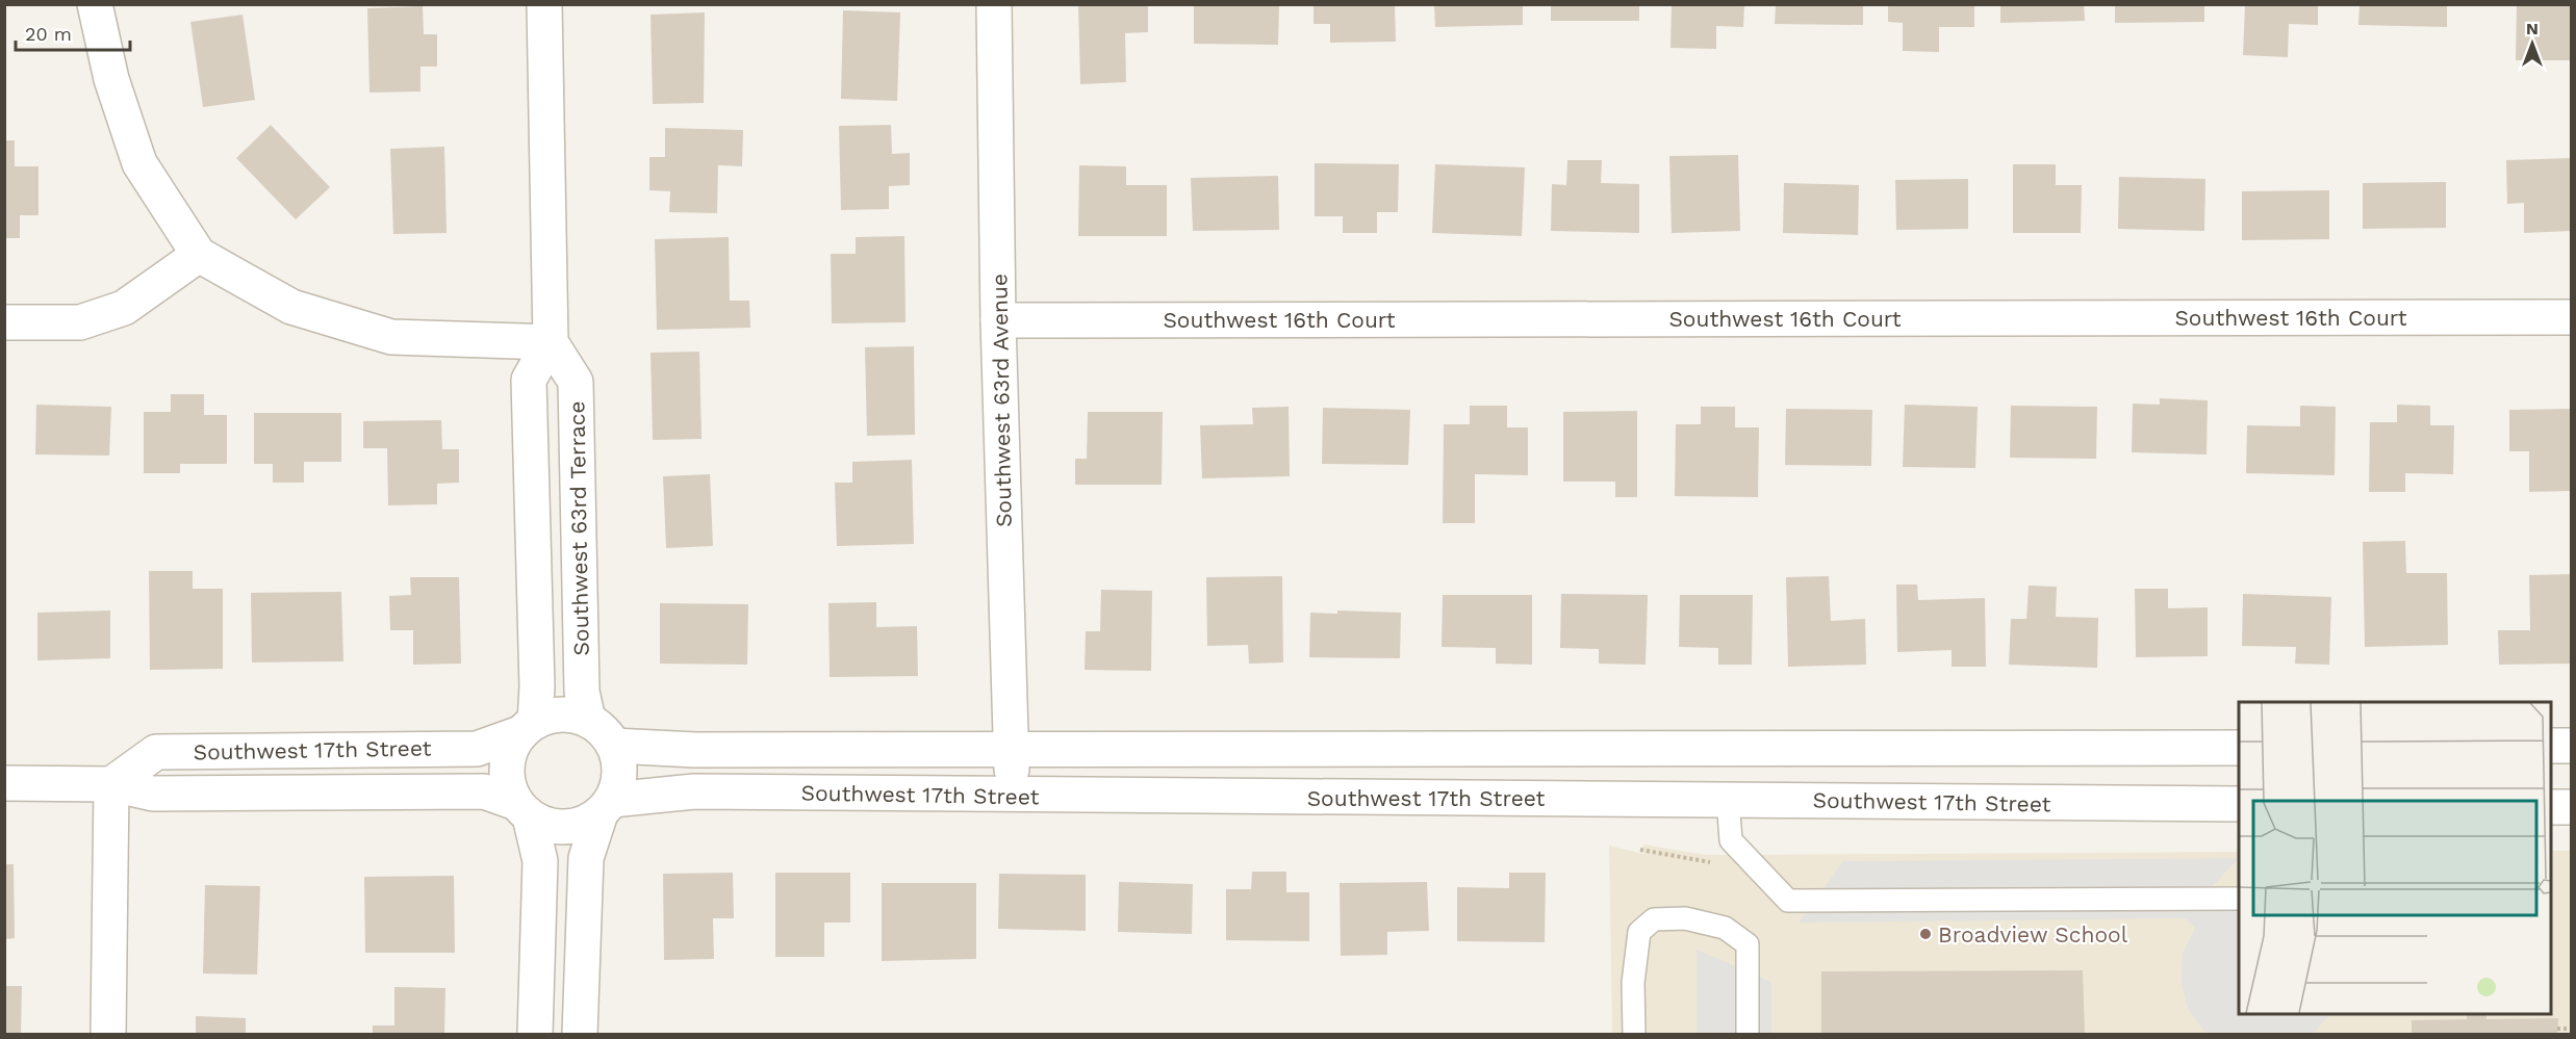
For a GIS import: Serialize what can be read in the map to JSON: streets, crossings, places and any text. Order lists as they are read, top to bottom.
{
  "streets": {
    "street": [
      "Southwest 16th Court",
      "Southwest 63rd Avenue",
      "Southwest 63rd Terrace",
      "Southwest 17th Street"
    ]
  },
  "crossings": [
    ["Southwest 16th Court", "Southwest 63rd Avenue"],
    ["Southwest 63rd Avenue", "Southwest 17th Street"],
    ["Southwest 63rd Terrace", "Southwest 17th Street"]
  ],
  "places": ["Broadview School"],
  "scale_bar": "20 m",
  "north": "top"
}
